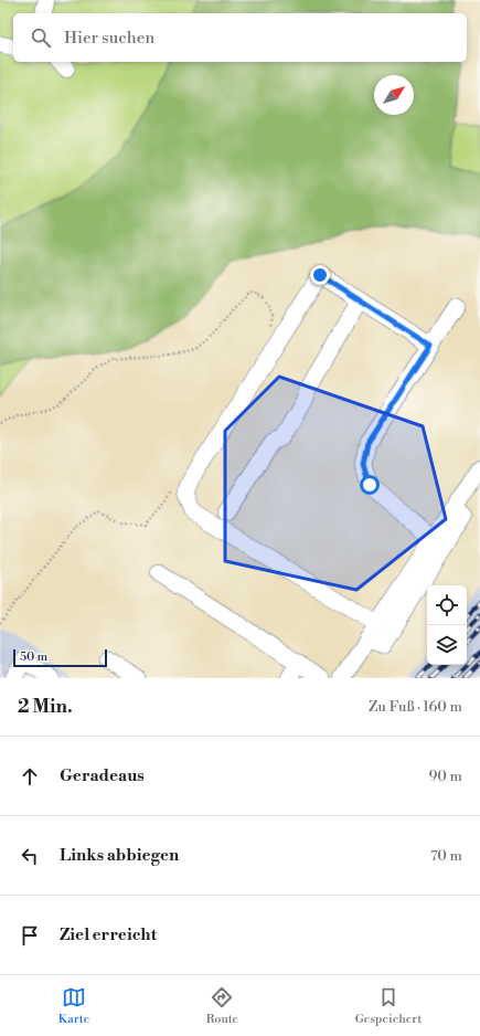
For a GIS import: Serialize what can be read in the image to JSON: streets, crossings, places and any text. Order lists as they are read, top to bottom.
{
  "scale_bar": "50 m",
  "north": "top right",
  "page": {
    "search": "Hier suchen",
    "scale": "50 m",
    "heading": ["2 Min.", "Zu Fuß · 160 m"],
    "list": [
      ["Geradeaus", "90 m"],
      ["Links abbiegen", "70 m"],
      "Ziel erreicht"
    ],
    "nav": ["Karte", "Route", "Gespeichert"]
  }
}
